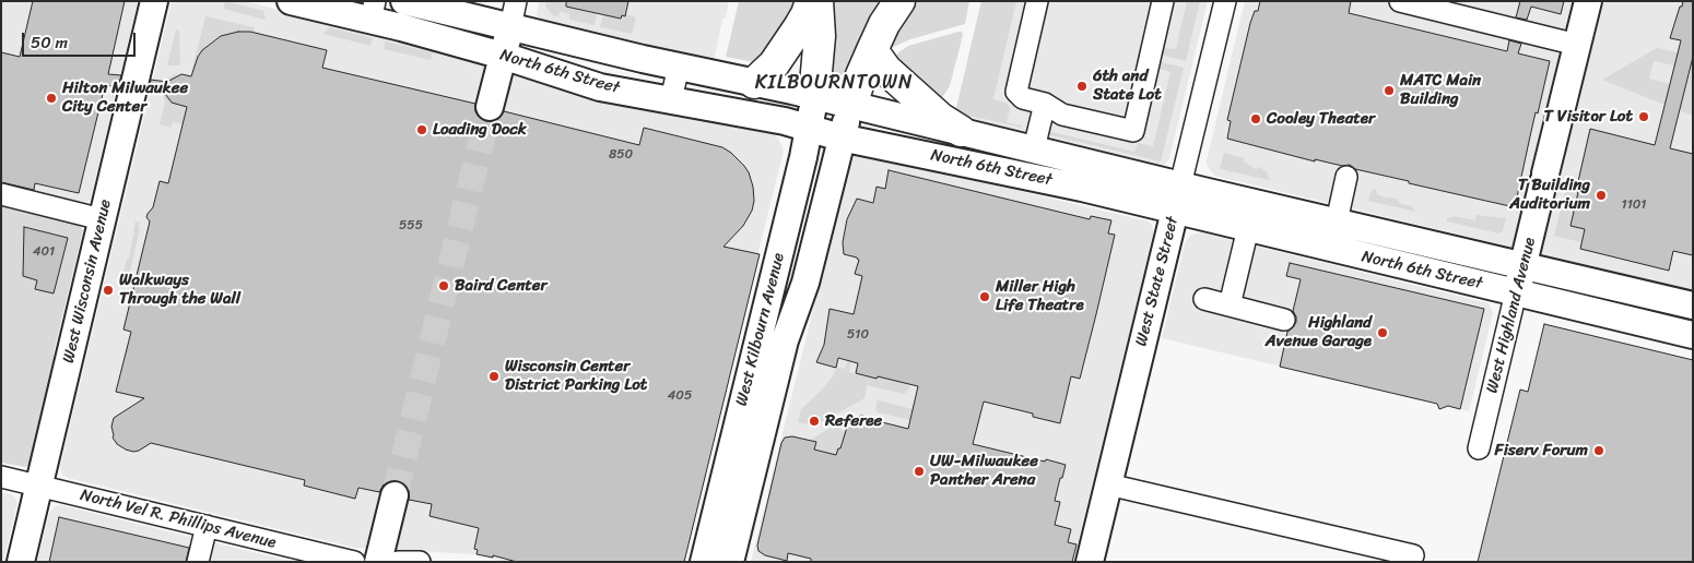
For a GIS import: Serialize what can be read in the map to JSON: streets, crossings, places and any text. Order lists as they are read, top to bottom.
{
  "streets": {
    "main road": [
      "North 6th Street",
      "West Wisconsin Avenue",
      "West State Street",
      "West Highland Avenue",
      "West Kilbourn Avenue"
    ],
    "street": ["North Vel R. Phillips Avenue"]
  },
  "crossings": [
    ["North 6th Street", "West State Street"],
    ["North 6th Street", "West Highland Avenue"],
    ["North 6th Street", "West Kilbourn Avenue"],
    ["West Wisconsin Avenue", "North Vel R. Phillips Avenue"]
  ],
  "districts": ["KILBOURNTOWN"],
  "places": [
    "6th and State Lot",
    "MATC Main Building",
    "Hilton Milwaukee City Center",
    "T Visitor Lot",
    "Cooley Theater",
    "Loading Dock",
    "T Building Auditorium",
    "Baird Center",
    "Walkways Through the Wall",
    "Miller High Life Theatre",
    "Highland Avenue Garage",
    "Wisconsin Center District Parking Lot",
    "Referee",
    "Fiserv Forum",
    "UW-Milwaukee Panther Arena"
  ],
  "house_numbers": [
    "850",
    "1101",
    "555",
    "401",
    "510",
    "405"
  ],
  "scale_bar": "50 m"
}
